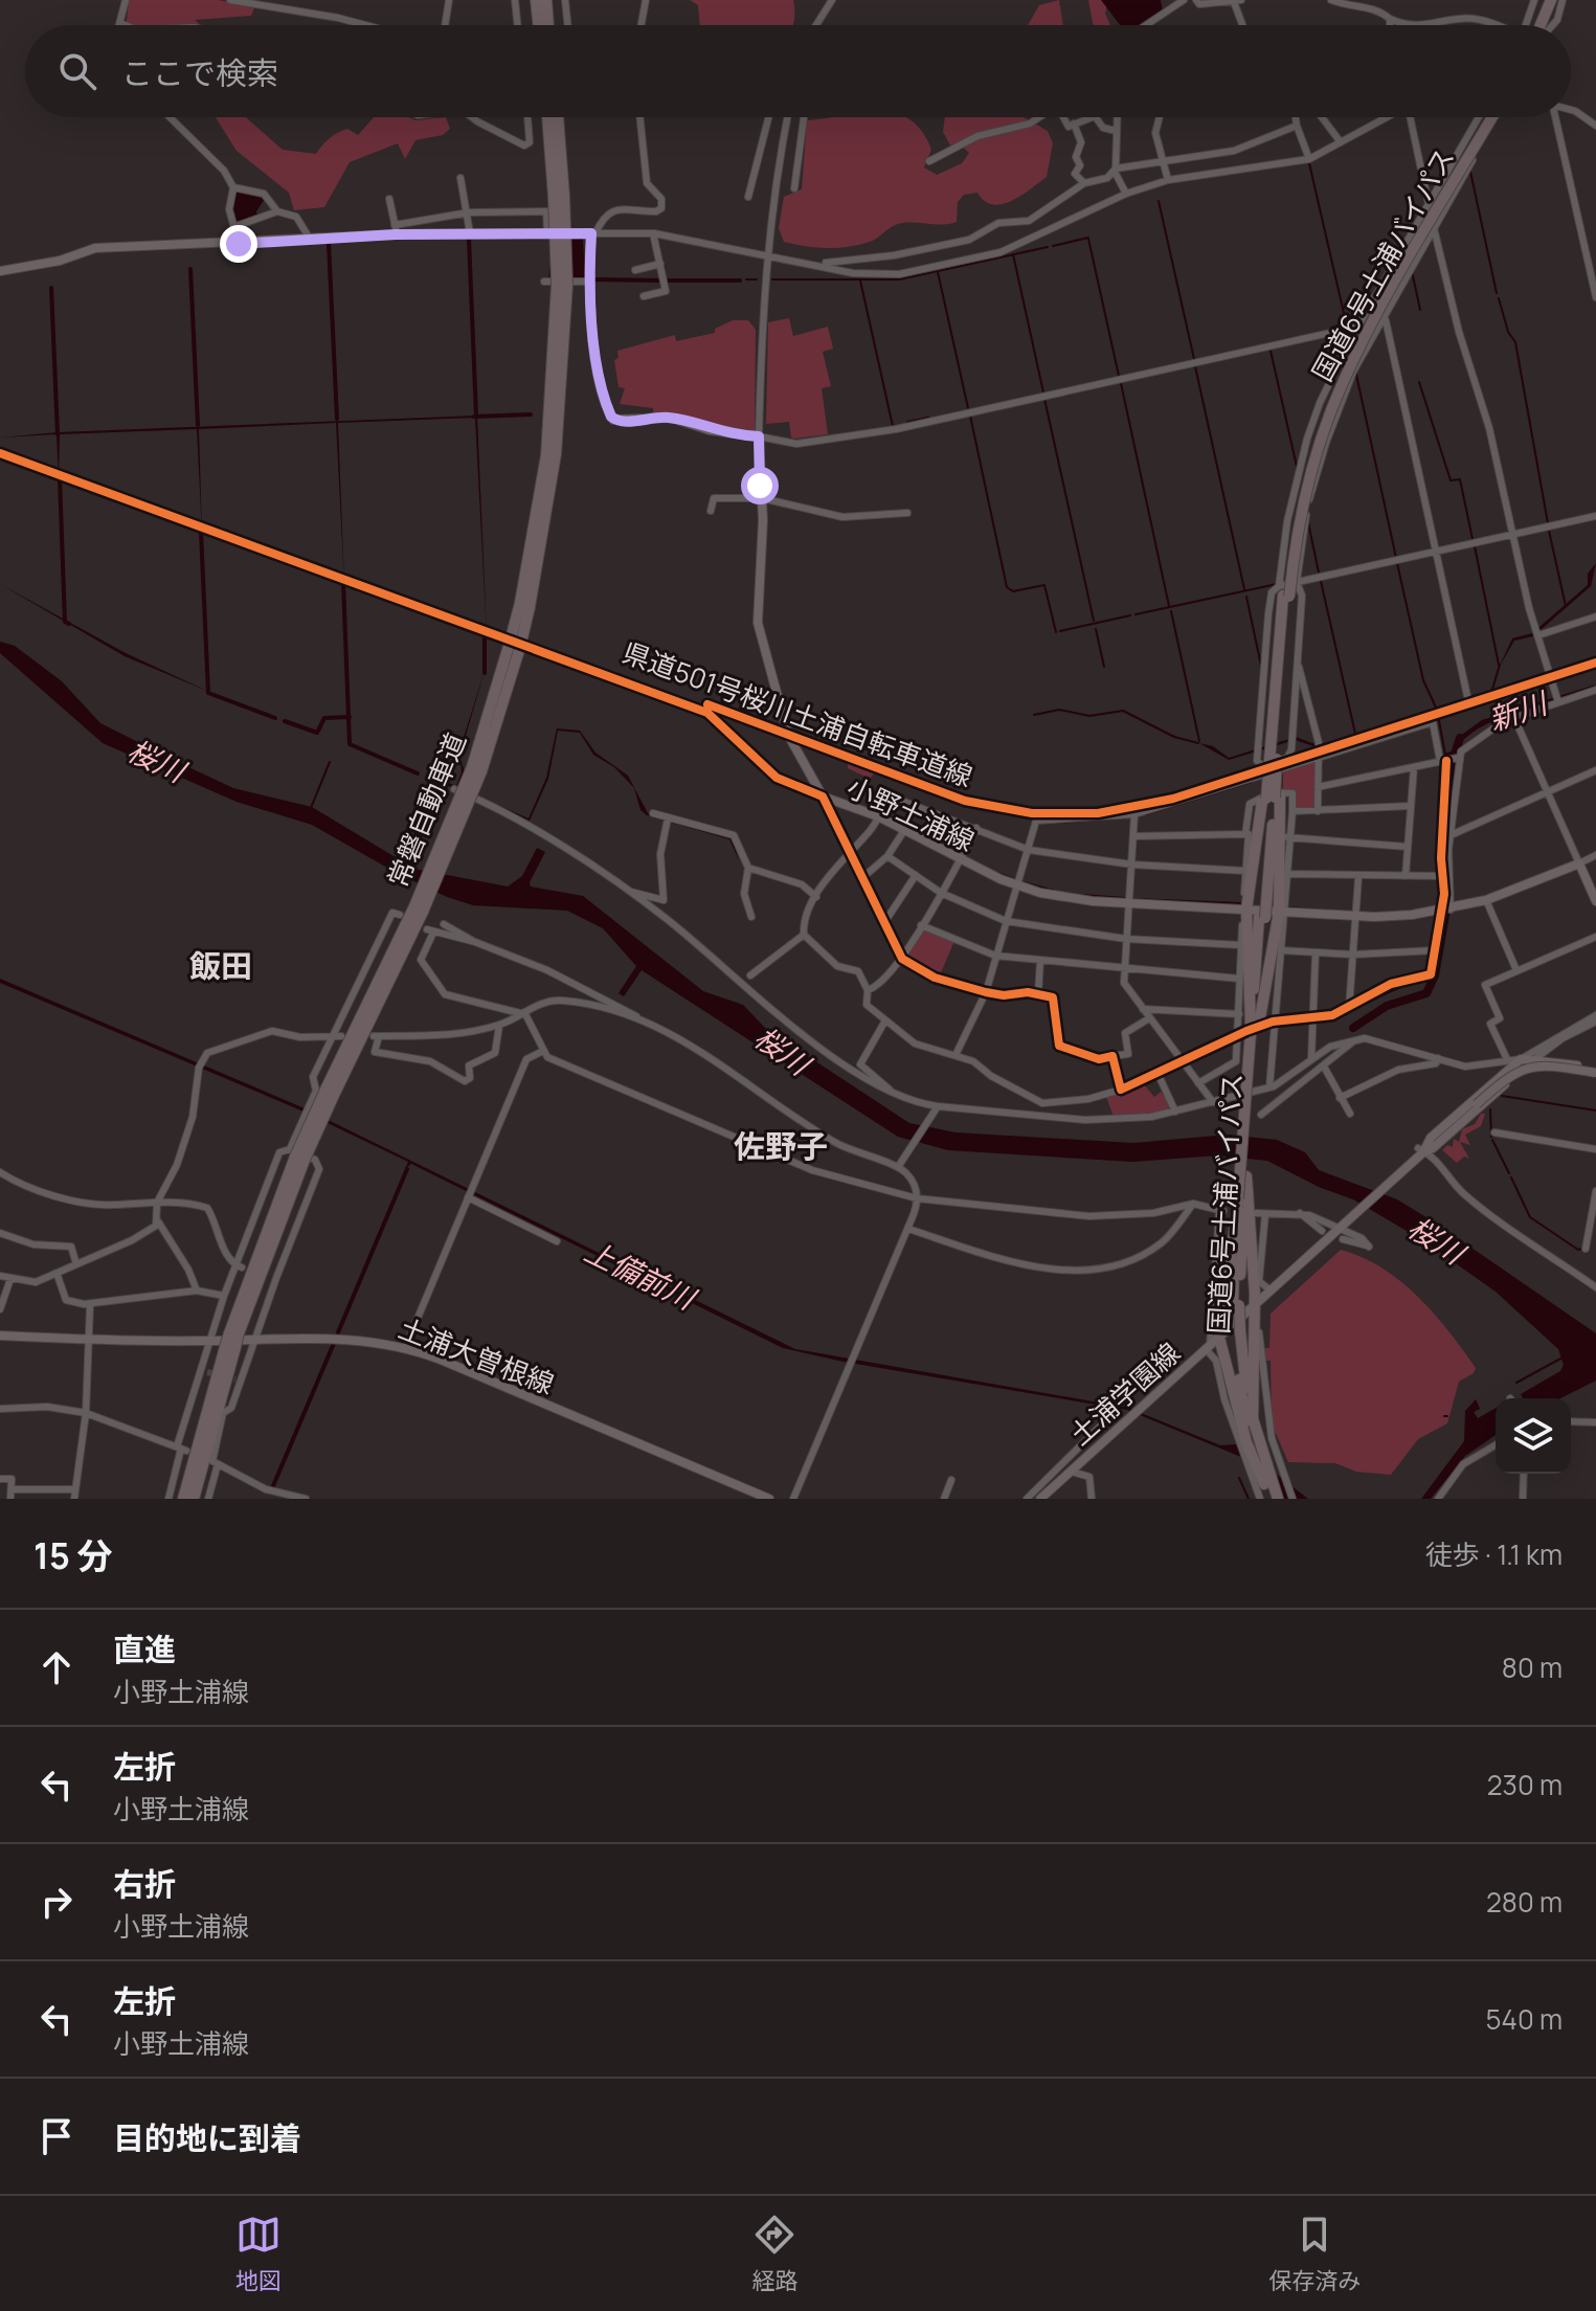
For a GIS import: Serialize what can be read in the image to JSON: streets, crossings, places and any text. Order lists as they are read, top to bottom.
{
  "streets": {
    "highway": ["国道6号土浦バイパス", "常磐自動車道"],
    "main road": ["小野土浦線", "土浦大曽根線", "土浦学園線"],
    "cycle path": ["県道501号桜川土浦自転車道線"]
  },
  "districts": ["飯田", "佐野子"],
  "water": ["新川", "桜川", "上備前川"],
  "page": {
    "search": "ここで検索",
    "heading": ["15 分", "徒歩 · 1.1 km"],
    "list": [
      ["直進", "小野土浦線", "80 m"],
      ["左折", "小野土浦線", "230 m"],
      ["右折", "小野土浦線", "280 m"],
      ["左折", "小野土浦線", "540 m"],
      "目的地に到着"
    ],
    "nav": ["地図", "経路", "保存済み"]
  }
}
